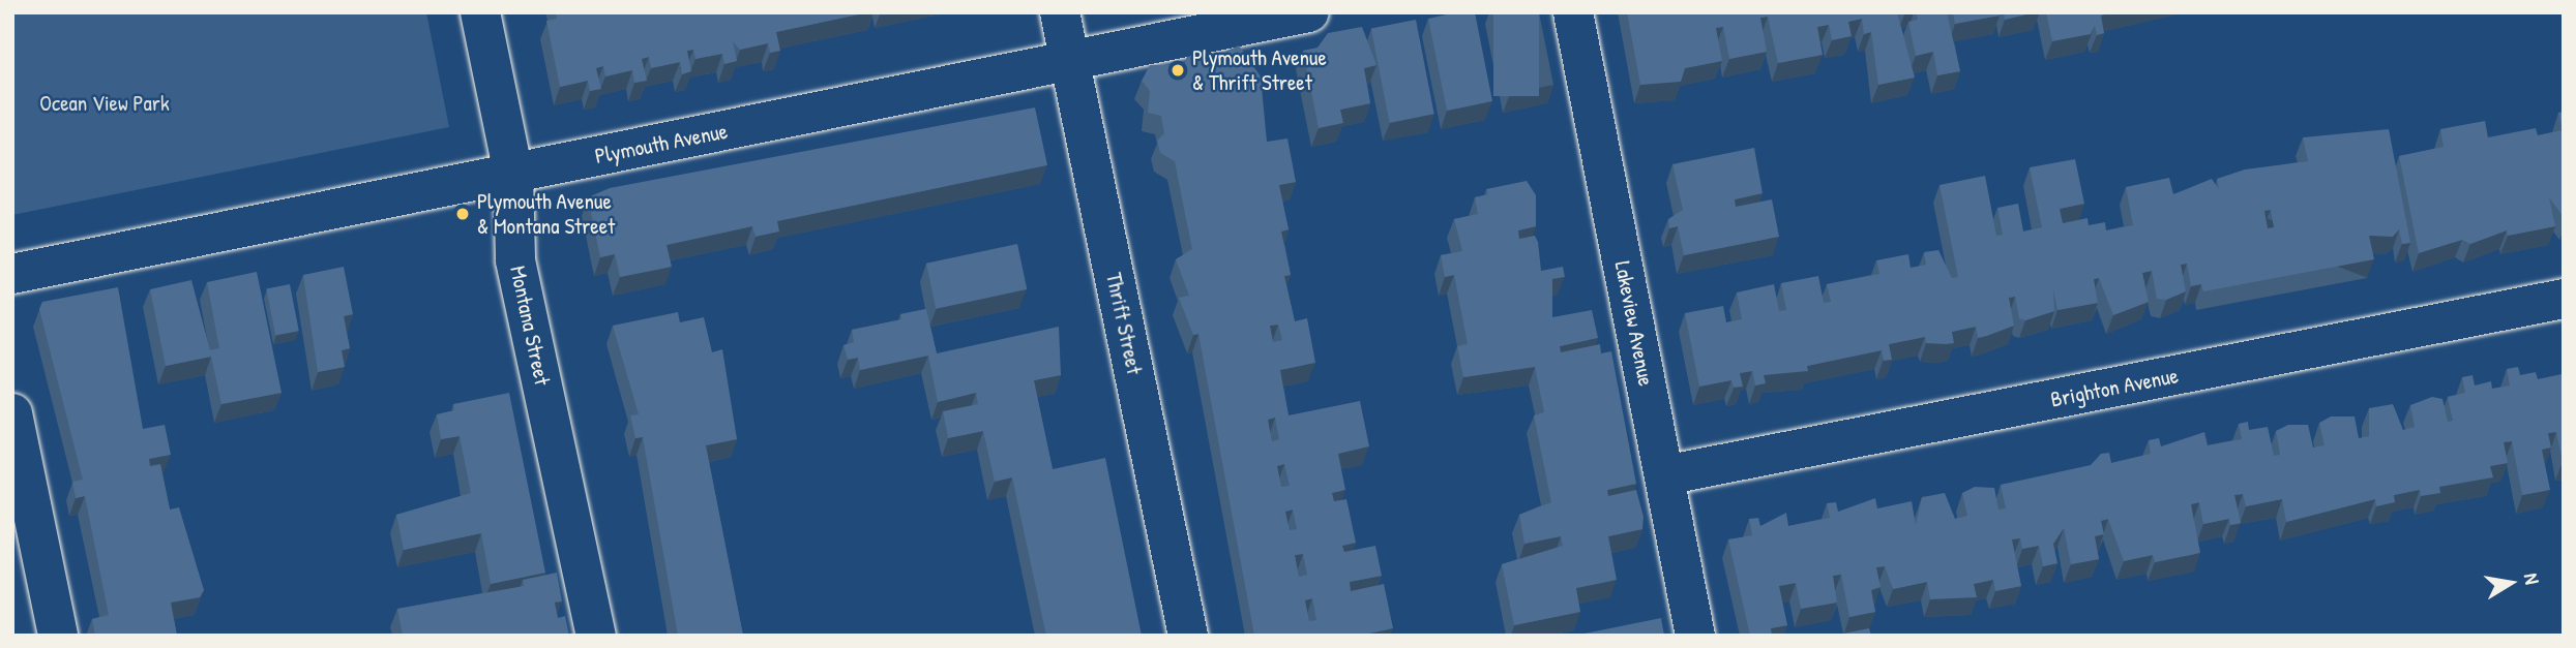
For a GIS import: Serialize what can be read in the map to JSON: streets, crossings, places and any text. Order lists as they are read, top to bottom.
{
  "streets": {
    "street": [
      "Plymouth Avenue",
      "Thrift Street",
      "Lakeview Avenue",
      "Montana Street",
      "Brighton Avenue"
    ]
  },
  "crossings": [
    ["Plymouth Avenue", "Thrift Street"],
    ["Plymouth Avenue", "Montana Street"],
    ["Lakeview Avenue", "Brighton Avenue"]
  ],
  "parks": ["Ocean View Park"],
  "places": ["Plymouth Avenue & Thrift Street", "Plymouth Avenue & Montana Street"],
  "north": "right"
}
